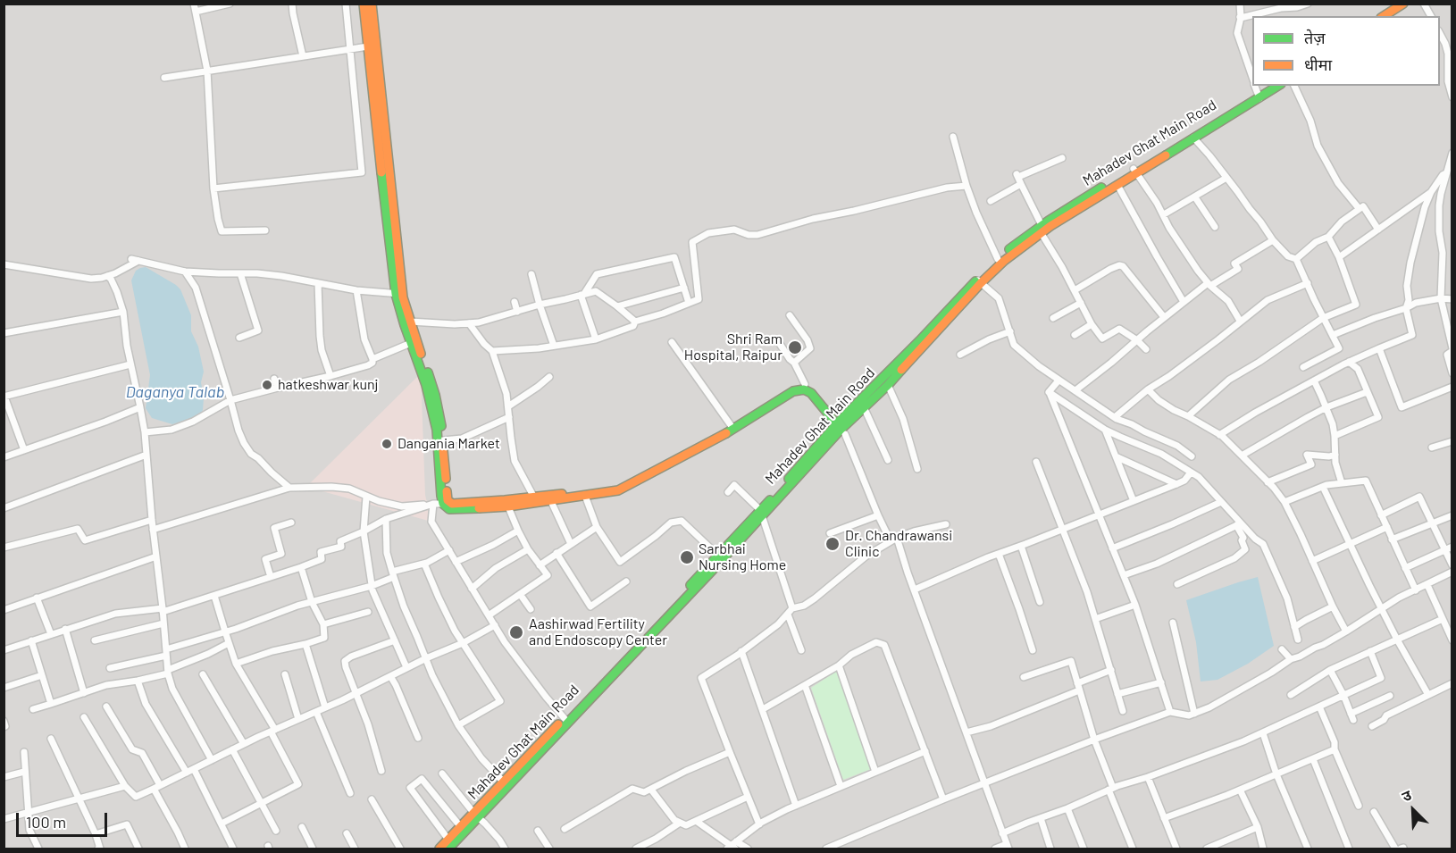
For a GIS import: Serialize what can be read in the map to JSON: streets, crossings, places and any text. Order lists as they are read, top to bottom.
{
  "streets": {
    "street": ["Mahadev Ghat Main Road"]
  },
  "water": ["Daganya Talab"],
  "places": [
    "Shri Ram Hospital, Raipur",
    "hatkeshwar kunj",
    "Dangania Market",
    "Dr. Chandrawansi Clinic",
    "Sarbhai Nursing Home",
    "Aashirwad Fertility and Endoscopy Center"
  ],
  "legend": ["तेज़", "धीमा"],
  "scale_bar": "100 m",
  "north": "top left"
}
